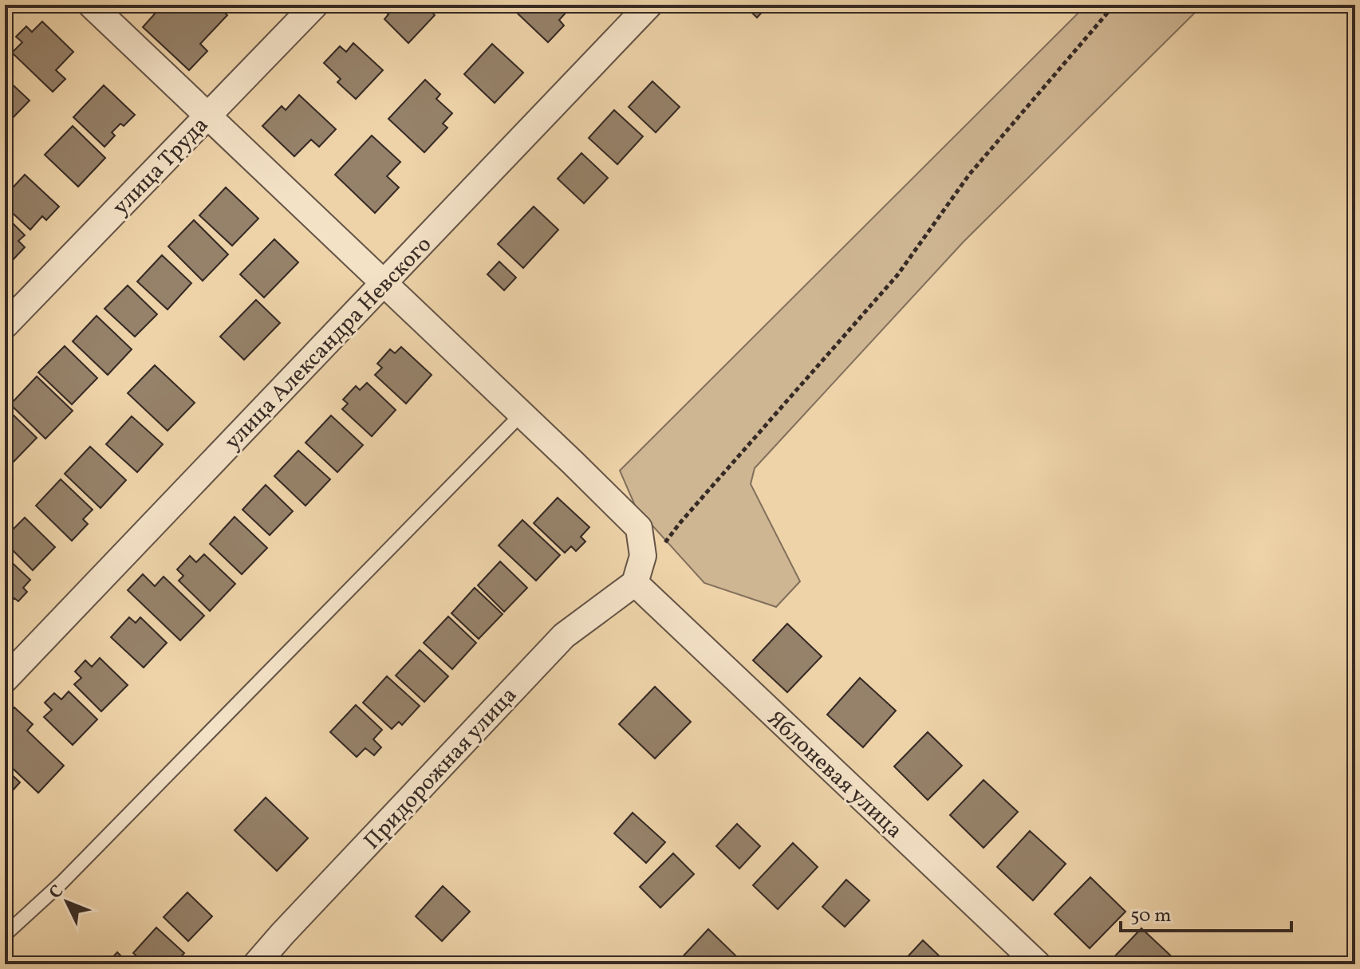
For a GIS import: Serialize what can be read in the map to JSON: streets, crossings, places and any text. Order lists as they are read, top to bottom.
{
  "streets": {
    "street": [
      "улица Труда",
      "улица Александра Невского",
      "Придорожная улица",
      "Яблоневая улица"
    ]
  },
  "crossings": [
    ["Придорожная улица", "Яблоневая улица"]
  ],
  "scale_bar": "50 m",
  "north": "top left"
}
